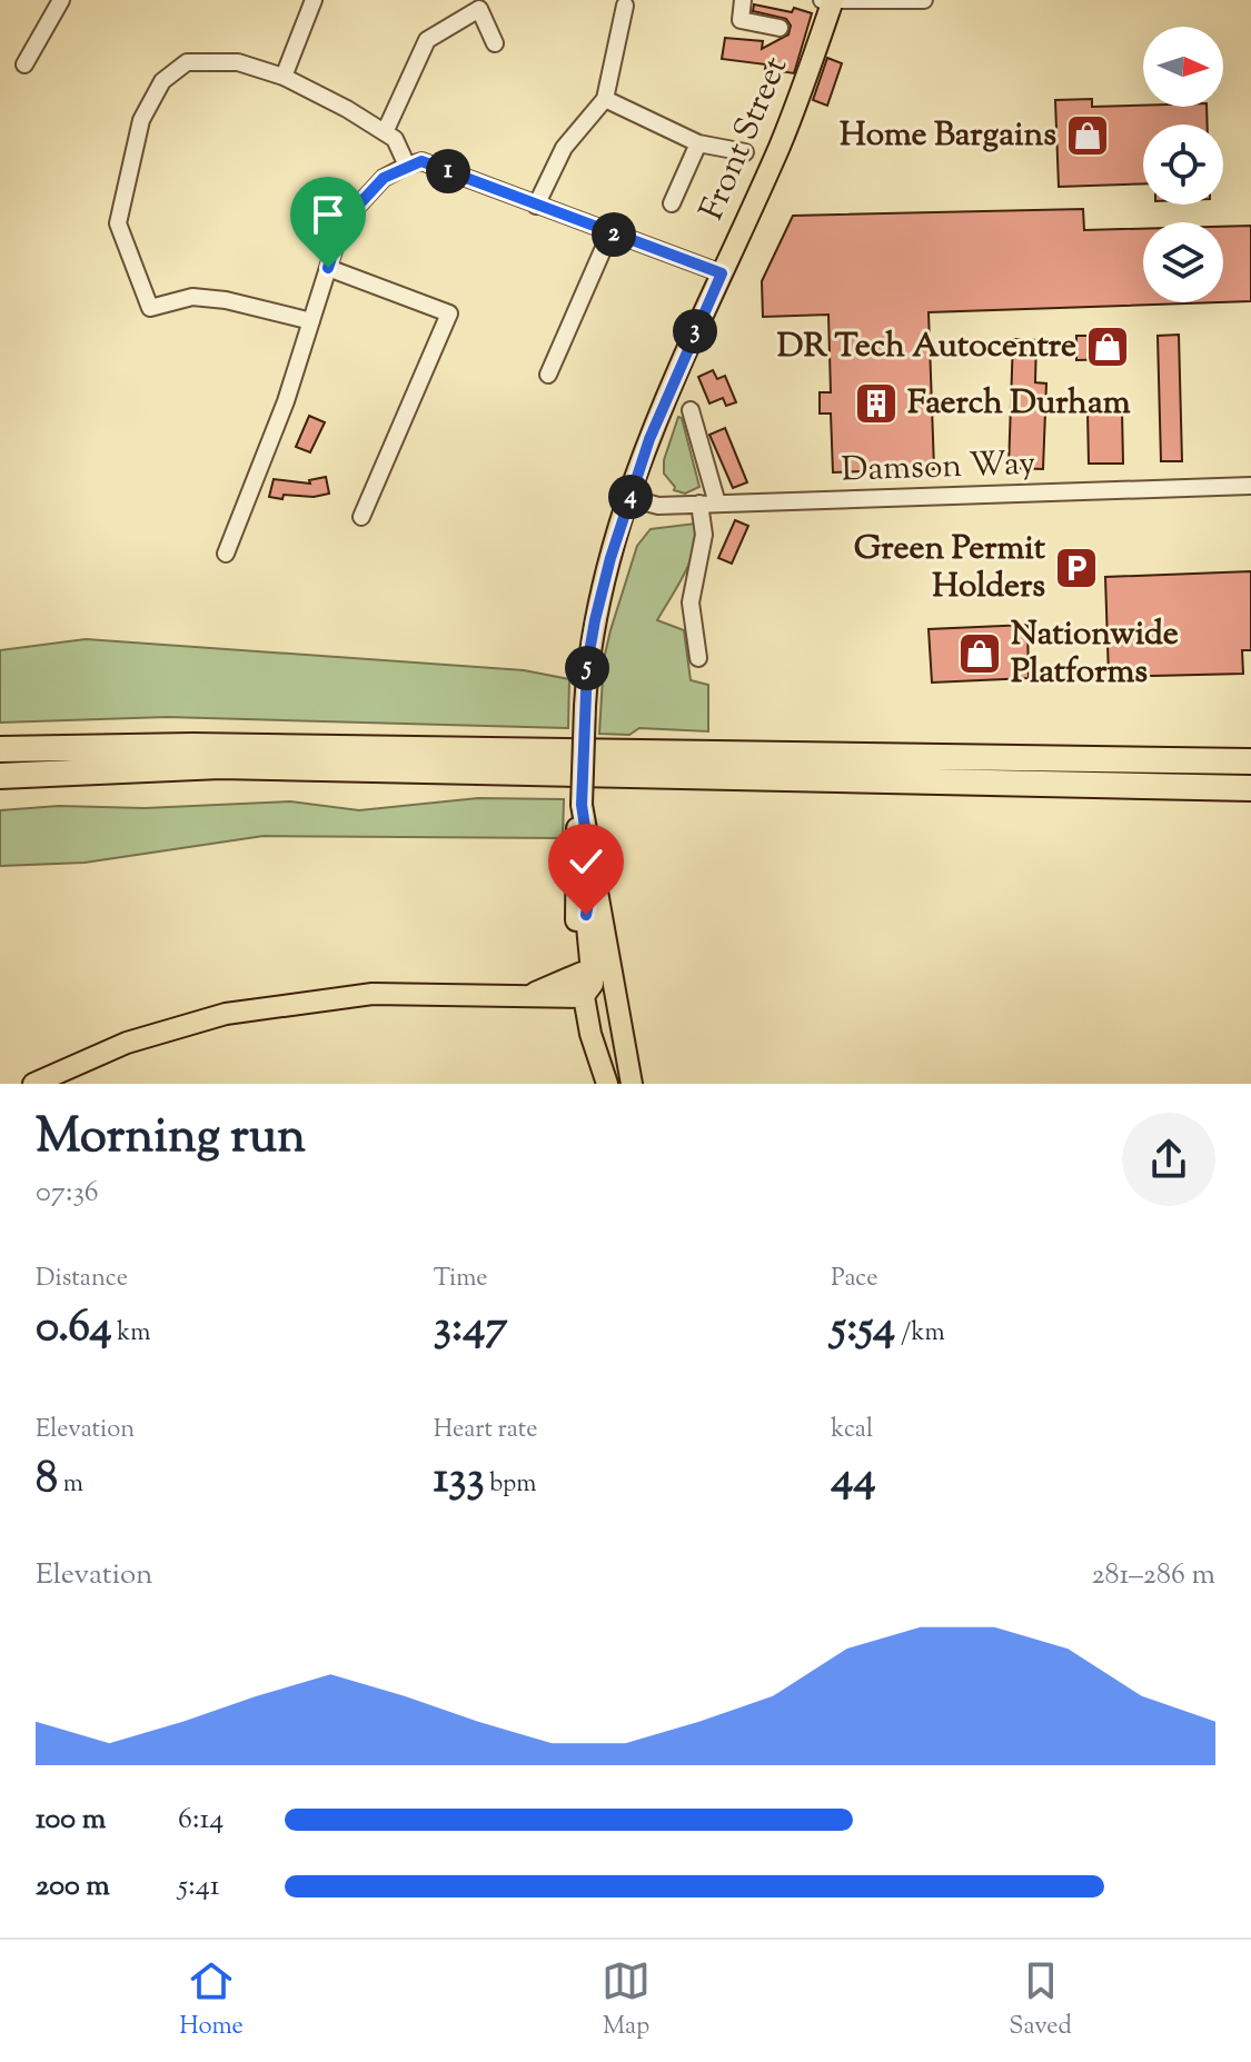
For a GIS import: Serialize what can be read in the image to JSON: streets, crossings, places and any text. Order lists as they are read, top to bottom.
{
  "streets": {
    "main road": ["Front Street"],
    "street": ["Damson Way"]
  },
  "crossings": [
    ["Front Street", "Damson Way"]
  ],
  "places": {
    "shop": ["Home Bargains", "DR Tech Autocentre", "Nationwide Platforms"],
    "building": ["Faerch Durham"],
    "parking": ["Green Permit Holders"]
  },
  "north": "right",
  "page": {
    "pins": [
      "1",
      "2",
      "3",
      "4",
      "5"
    ],
    "heading": ["Morning run", "07:36"],
    "stats": [
      ["Distance", "0.64 km"],
      ["Time", "3:47"],
      ["Pace", "5:54 /km"],
      ["Elevation", "8 m"],
      ["Heart rate", "133 bpm"],
      ["kcal", "44"]
    ],
    "chart": ["Elevation", "281–286 m"],
    "list": [
      {
        "name": "100 m",
        "note": "6:14"
      },
      {
        "name": "200 m",
        "note": "5:41"
      }
    ],
    "tabs": ["Home", "Map", "Saved"]
  }
}
